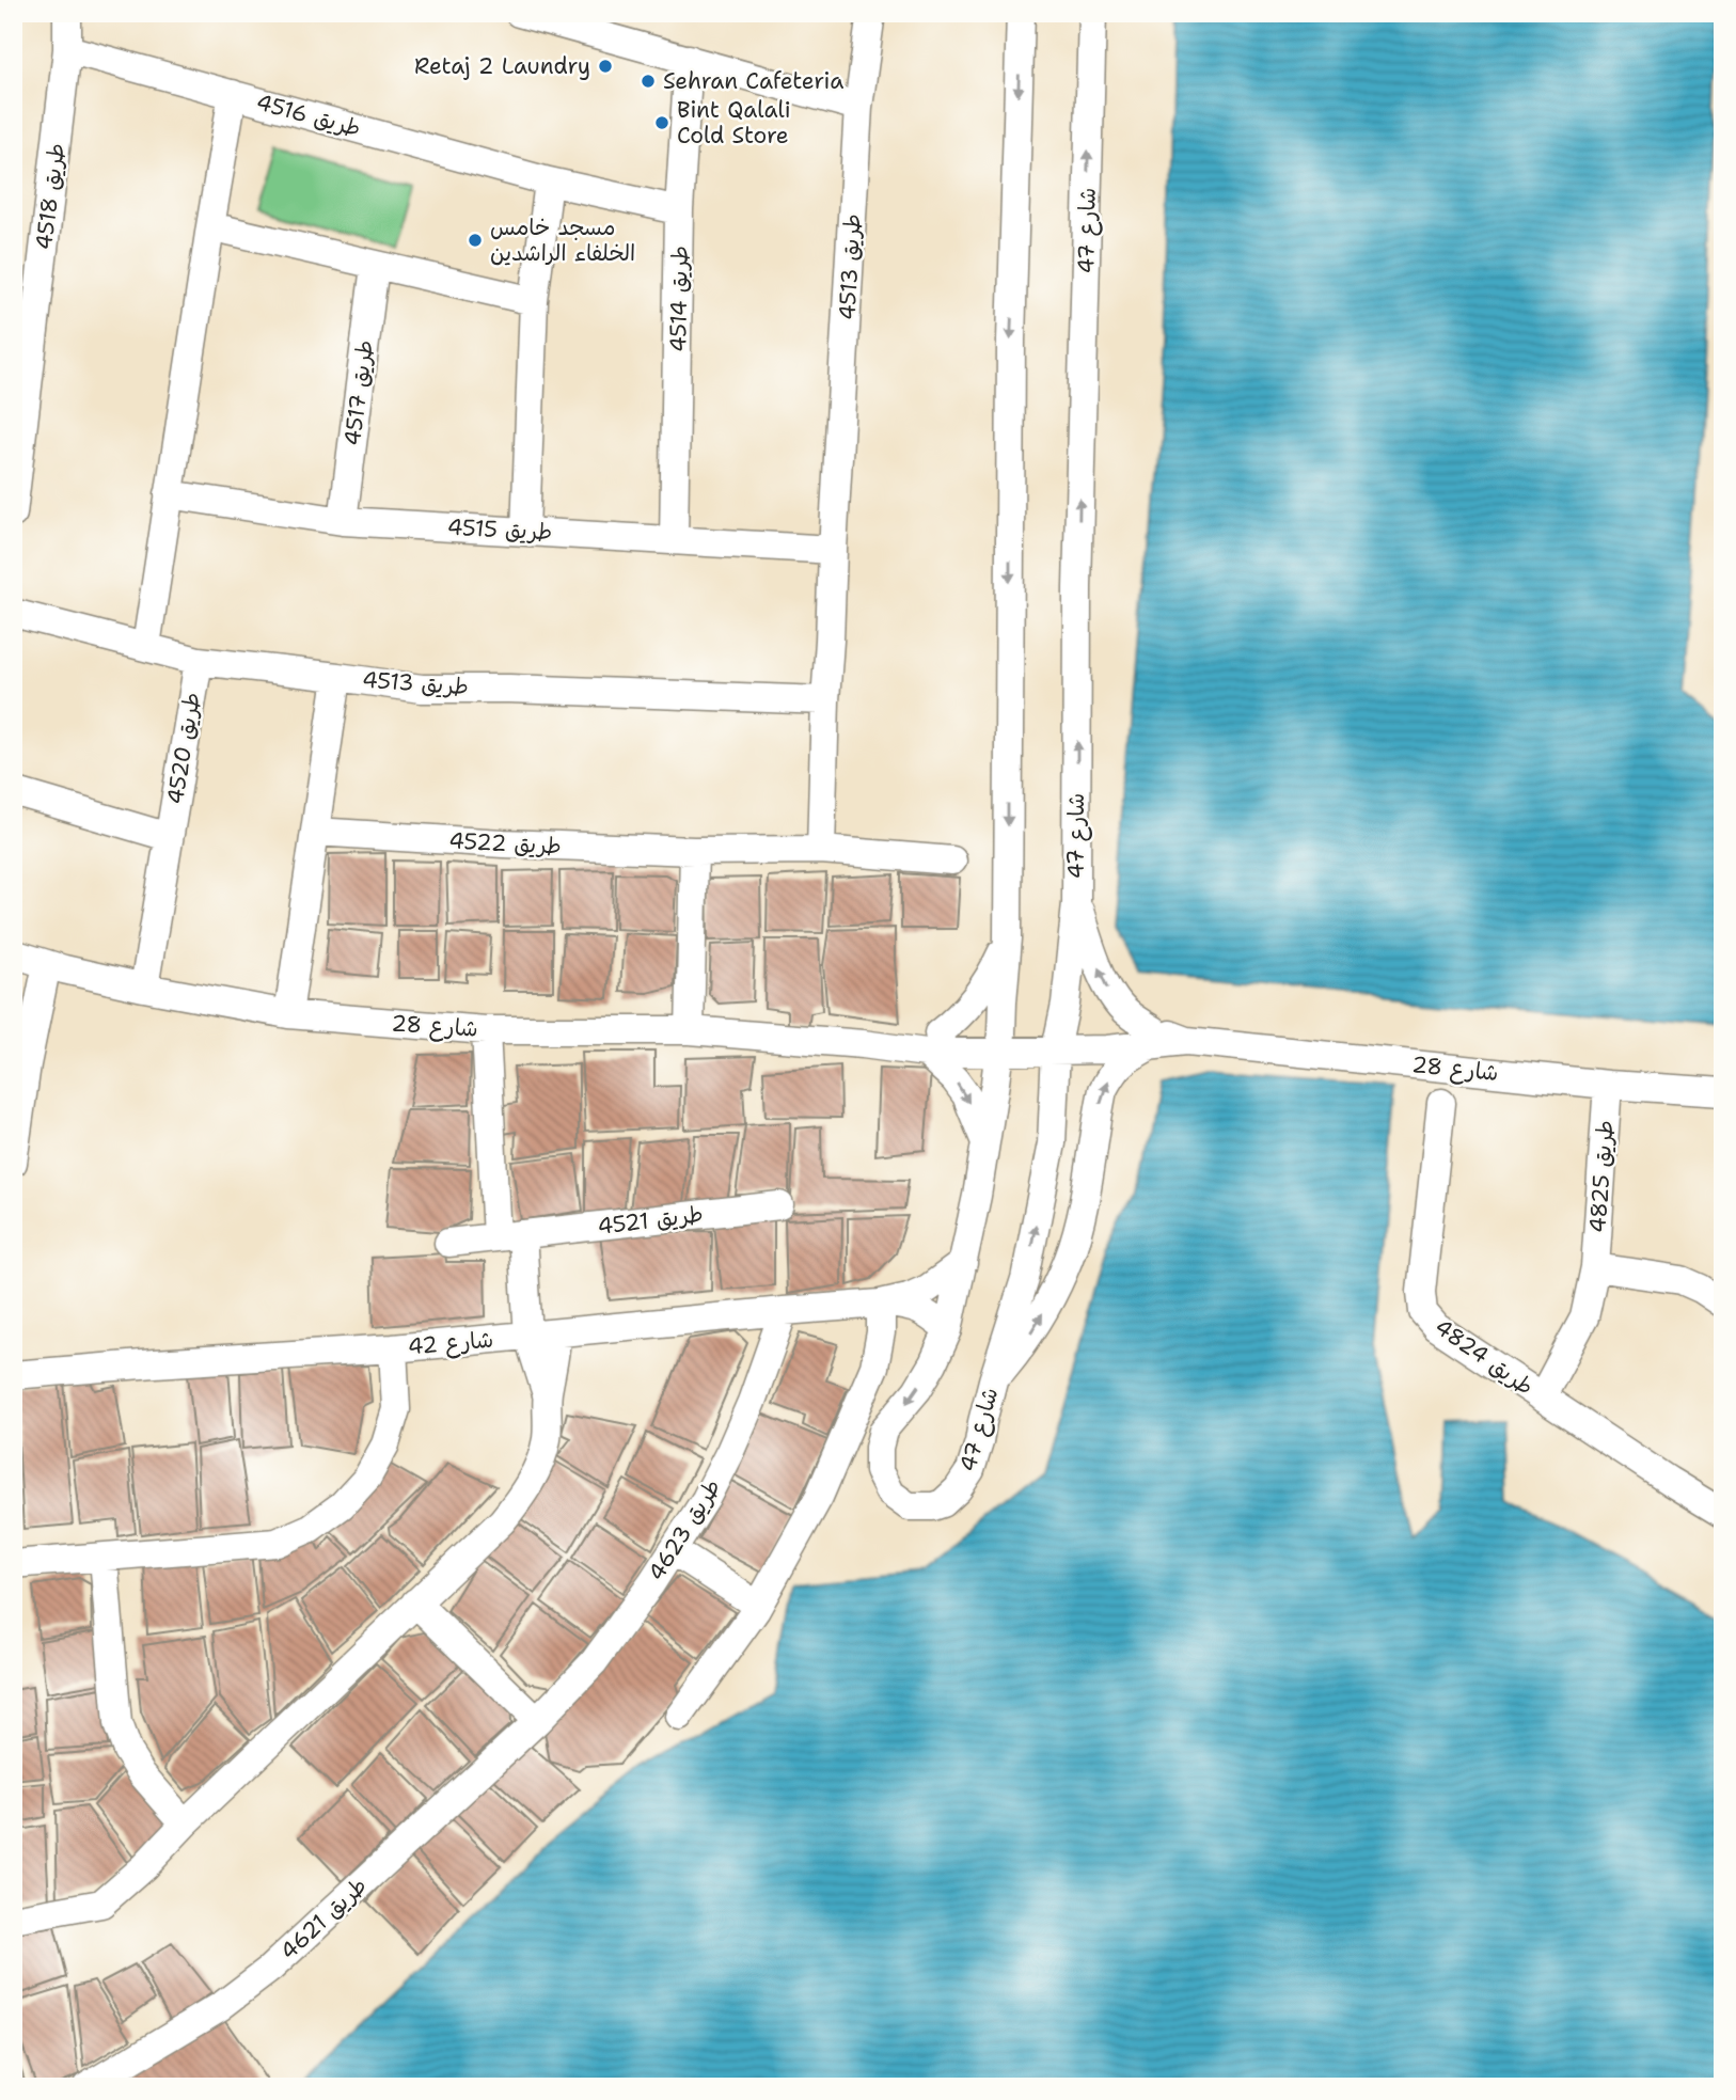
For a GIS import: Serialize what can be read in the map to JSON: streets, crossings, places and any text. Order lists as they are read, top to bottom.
{
  "streets": {
    "street": [
      "طريق 4516",
      "طريق 4518",
      "شارع 47",
      "طريق 4513",
      "طريق 4514",
      "طريق 4517",
      "طريق 4515",
      "طريق 4520",
      "طريق 4522",
      "شارع 28",
      "طريق 4825",
      "طريق 4521",
      "شارع 42",
      "طريق 4824",
      "طريق 4623",
      "طريق 4621"
    ]
  },
  "crossings": [
    ["طريق 4516", "طريق 4518"],
    ["طريق 4516", "طريق 4514"],
    ["شارع 47", "شارع 28"],
    ["شارع 47", "شارع 42"],
    ["طريق 4513", "طريق 4515"],
    ["طريق 4513", "طريق 4520"],
    ["طريق 4513", "طريق 4522"],
    ["طريق 4514", "طريق 4515"],
    ["طريق 4517", "طريق 4515"],
    ["طريق 4520", "شارع 28"],
    ["شارع 28", "طريق 4825"],
    ["طريق 4825", "طريق 4824"],
    ["شارع 42", "طريق 4623"],
    ["طريق 4623", "طريق 4621"]
  ],
  "places": [
    "Retaj 2 Laundry",
    "Sehran Cafeteria",
    "Bint Qalali Cold Store",
    "مسجد خامس الخلفاء الراشدين"
  ]
}
